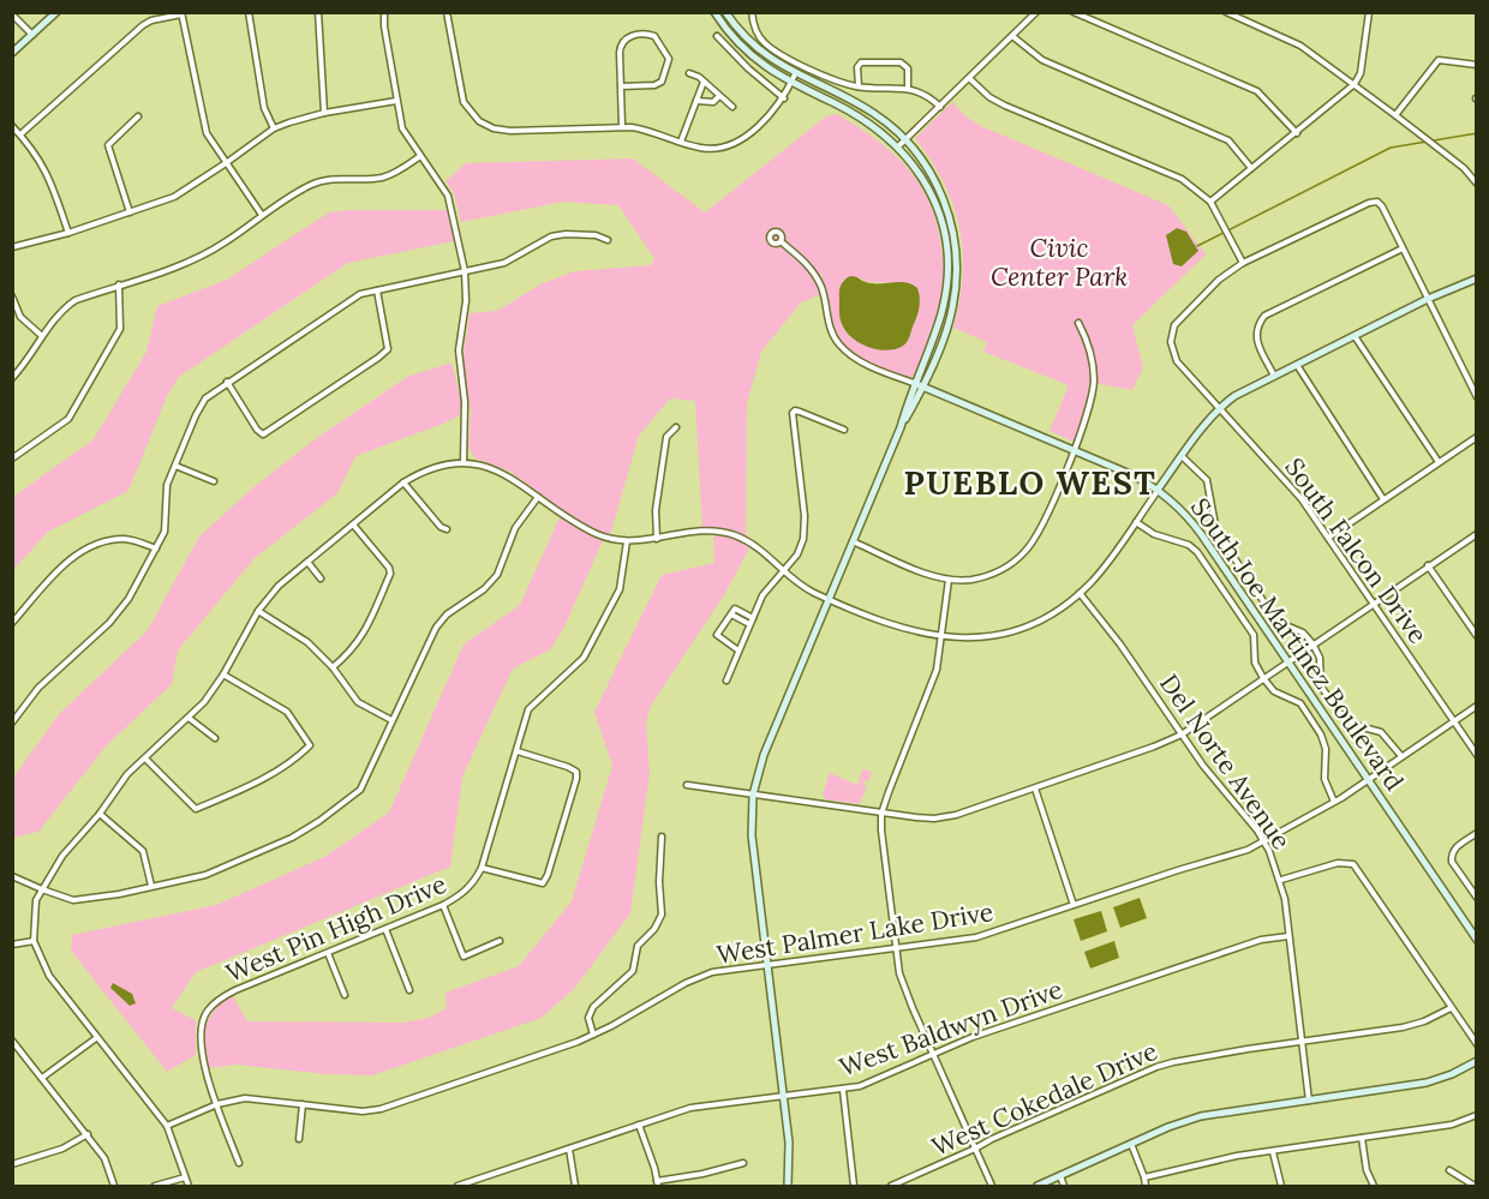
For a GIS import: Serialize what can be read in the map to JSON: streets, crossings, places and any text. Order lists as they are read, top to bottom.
{
  "streets": {
    "main road": ["South Joe Martinez Boulevard"],
    "street": [
      "South Falcon Drive",
      "Del Norte Avenue",
      "West Pin High Drive",
      "West Palmer Lake Drive",
      "West Baldwyn Drive",
      "West Cokedale Drive"
    ]
  },
  "crossings": [
    ["South Falcon Drive", "West Palmer Lake Drive"],
    ["South Joe Martinez Boulevard", "West Palmer Lake Drive"],
    ["Del Norte Avenue", "West Palmer Lake Drive"],
    ["Del Norte Avenue", "West Baldwyn Drive"],
    ["Del Norte Avenue", "West Cokedale Drive"],
    ["West Pin High Drive", "West Palmer Lake Drive"]
  ],
  "districts": ["PUEBLO WEST"],
  "parks": ["Civic Center Park"]
}
